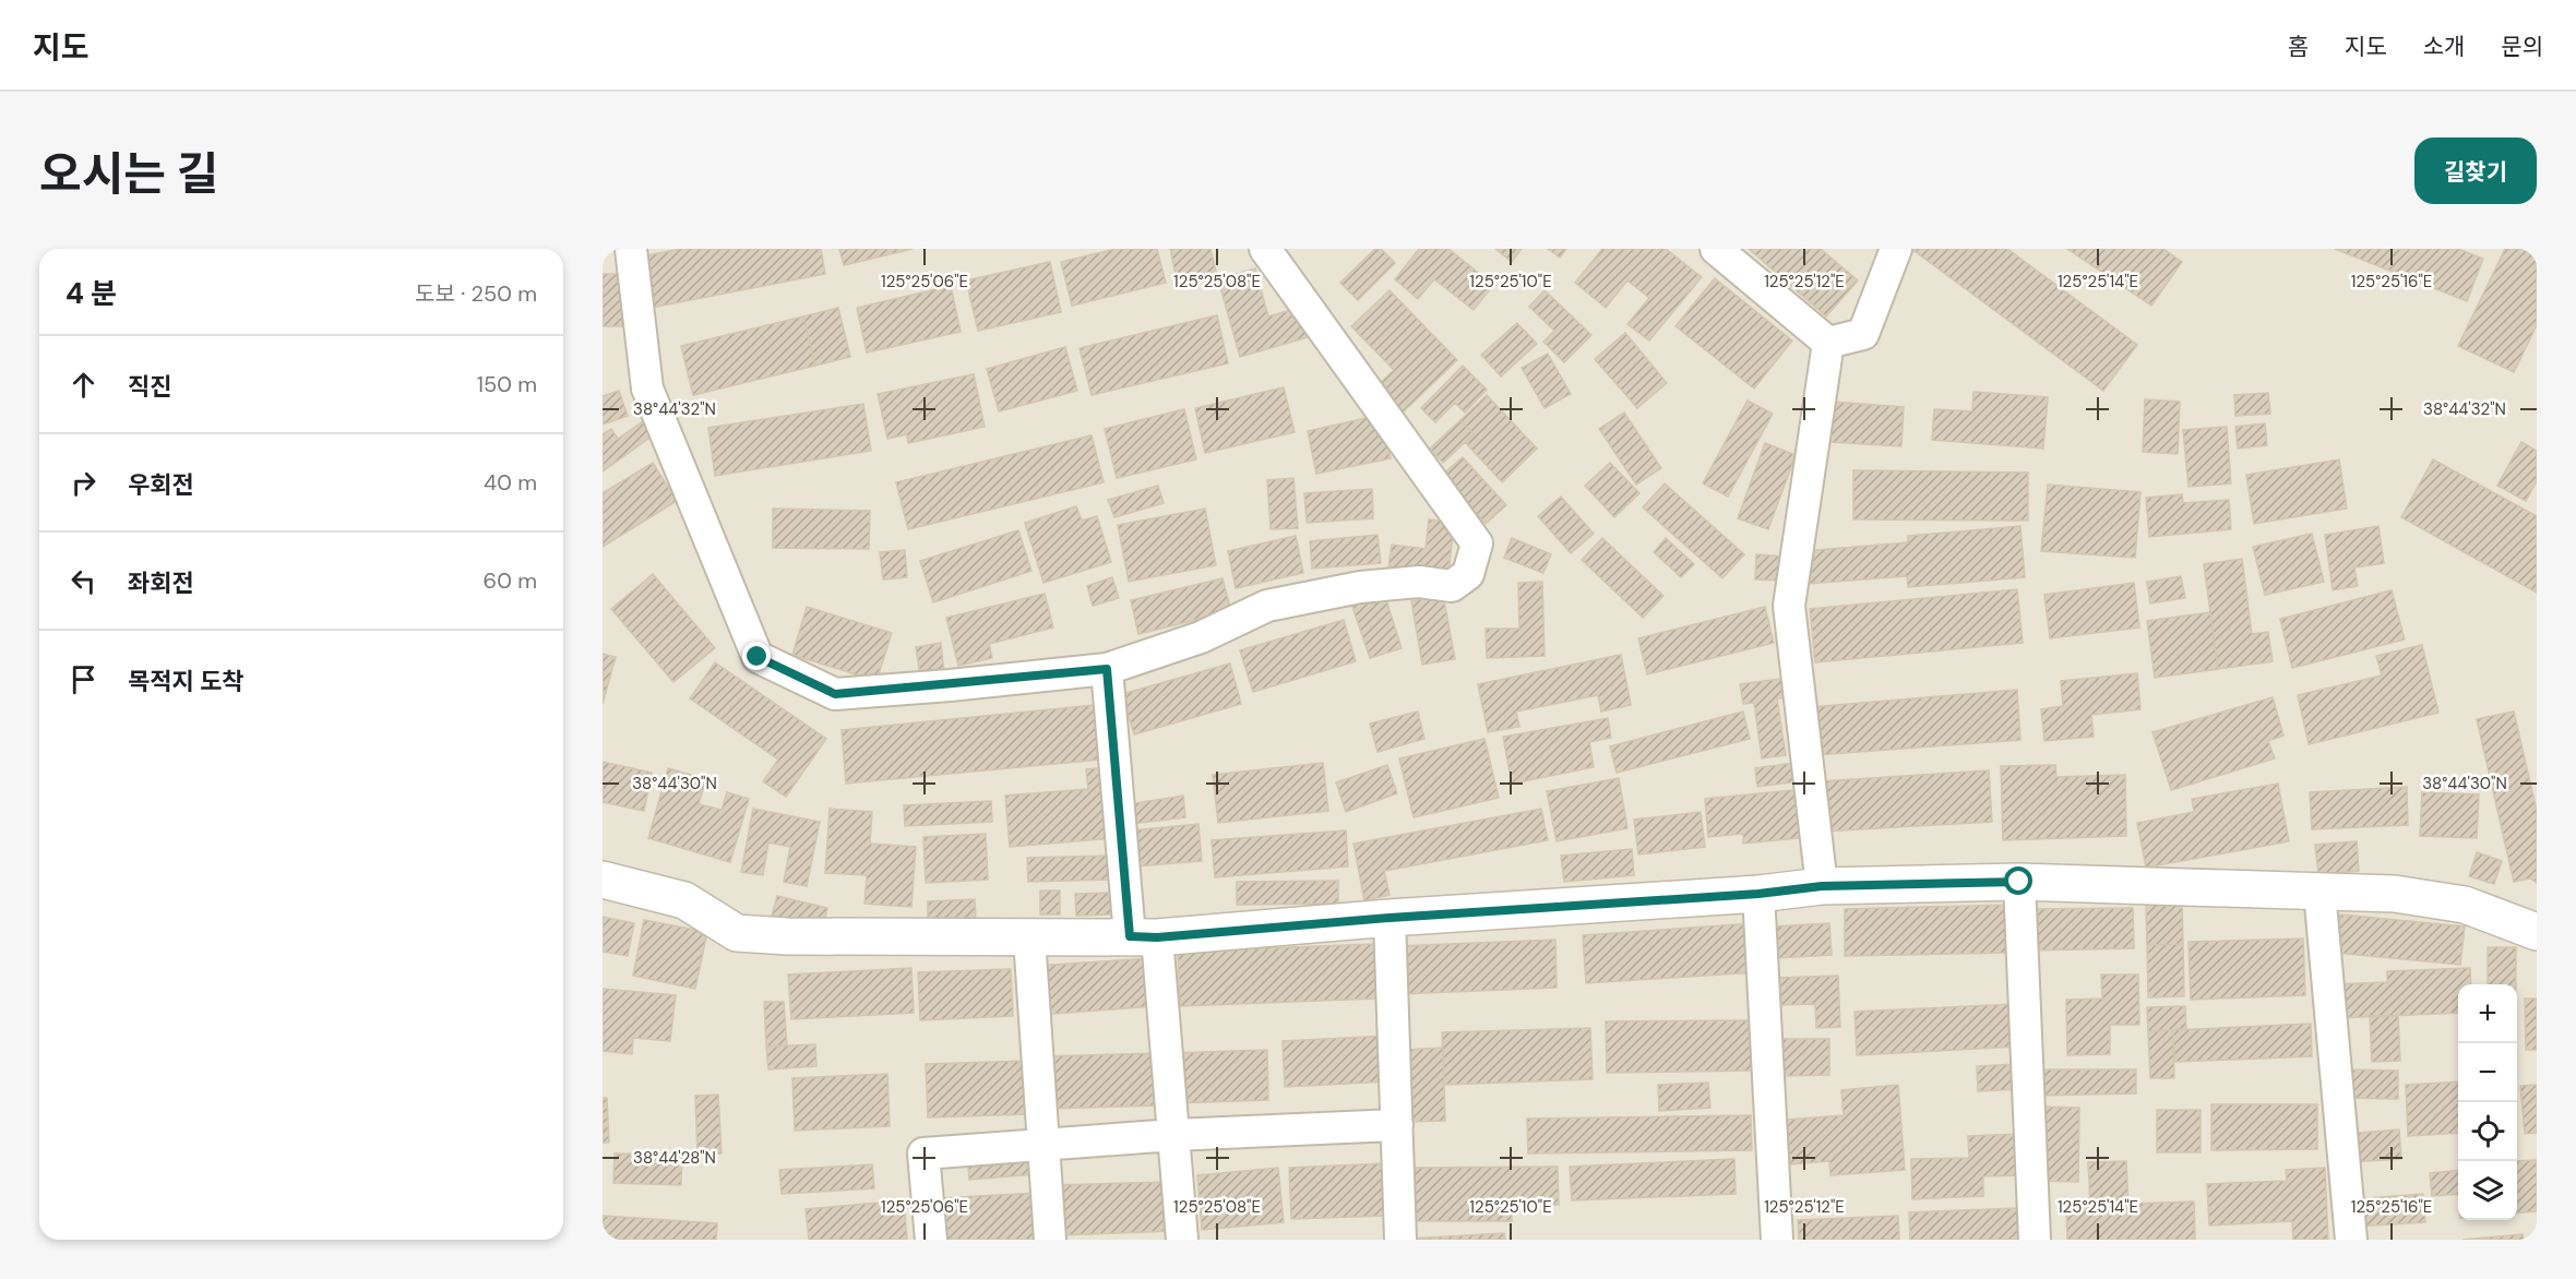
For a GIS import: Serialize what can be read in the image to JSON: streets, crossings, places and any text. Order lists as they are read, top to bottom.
{
  "page": {
    "header": "지도",
    "nav": [
      "홈",
      "지도",
      "소개",
      "문의"
    ],
    "title": "오시는 길",
    "buttons": "길찾기",
    "heading": ["4 분", "도보 · 250 m"],
    "list": [
      ["직진", "150 m"],
      ["우회전", "40 m"],
      ["좌회전", "60 m"],
      "목적지 도착"
    ],
    "map_buttons": ["+", "−"]
  },
  "coordinates": [
    "125°25'06\"E",
    "125°25'08\"E",
    "125°25'10\"E",
    "125°25'12\"E",
    "125°25'14\"E",
    "125°25'16\"E",
    "38°44'32\"N",
    "38°44'30\"N",
    "38°44'28\"N"
  ]
}
